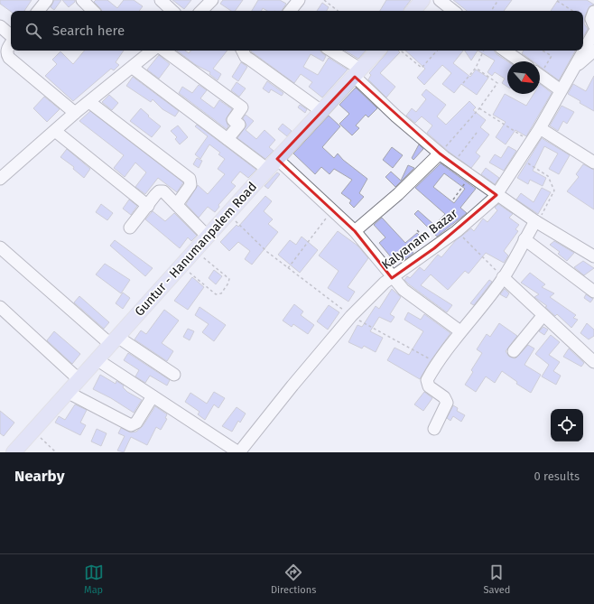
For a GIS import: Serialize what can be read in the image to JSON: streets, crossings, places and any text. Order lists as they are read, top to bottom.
{
  "streets": {
    "main road": ["Guntur - Hanumanpalem Road"],
    "street": ["Kalyanam Bazar"]
  },
  "north": "bottom right",
  "page": {
    "search": "Search here",
    "heading": ["Nearby", "0 results"],
    "nav": ["Map", "Directions", "Saved"]
  }
}
